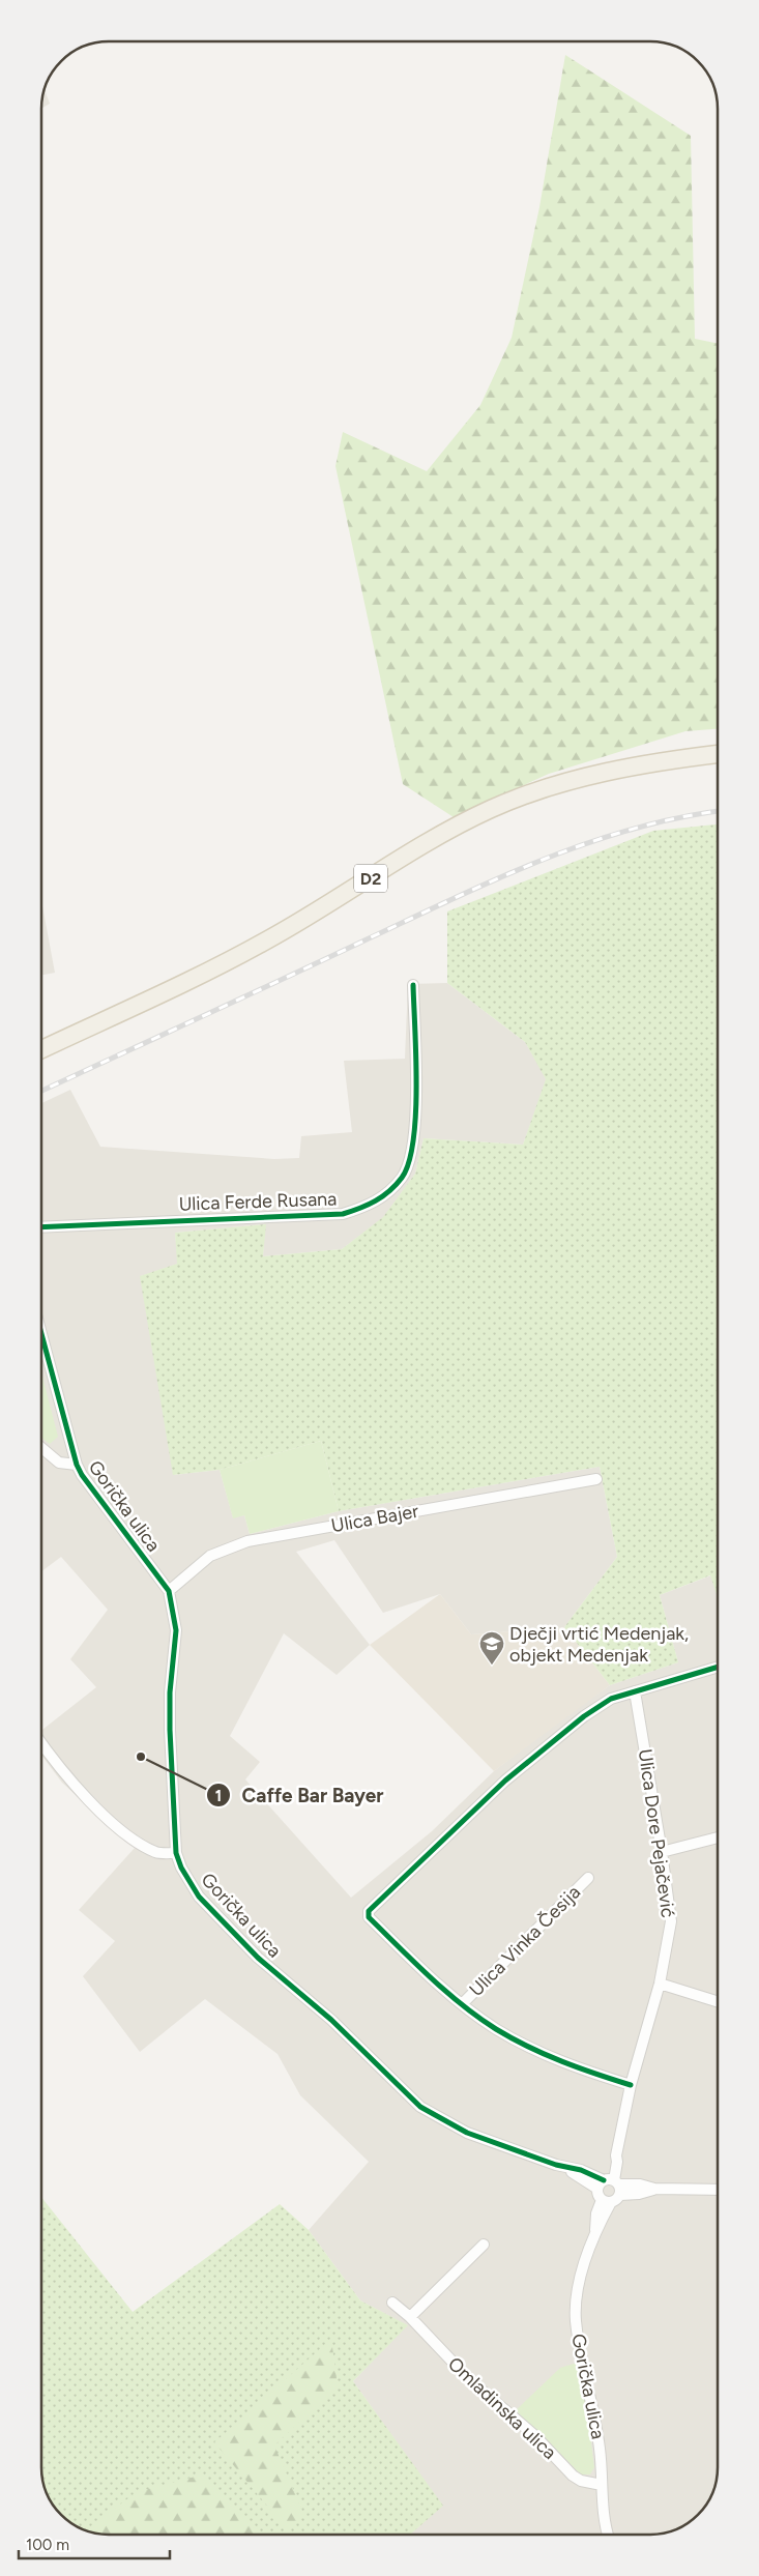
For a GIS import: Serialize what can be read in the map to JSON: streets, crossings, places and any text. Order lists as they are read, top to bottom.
{
  "streets": {
    "main road": ["D2"],
    "street": [
      "Ulica Ferde Rusana",
      "Gorička ulica",
      "Ulica Bajer",
      "Ulica Dore Pejačević",
      "Ulica Vinka Česija",
      "Omladinska ulica"
    ]
  },
  "crossings": [
    ["Gorička ulica", "Ulica Bajer"],
    ["Gorička ulica", "Ulica Dore Pejačević"],
    ["Gorička ulica", "Omladinska ulica"],
    ["Ulica Dore Pejačević", "Ulica Vinka Česija"]
  ],
  "places": {
    "school or university": ["Dječji vrtić Medenjak, objekt Medenjak"],
    "other": ["Caffe Bar Bayer"]
  },
  "scale_bar": "100 m"
}
